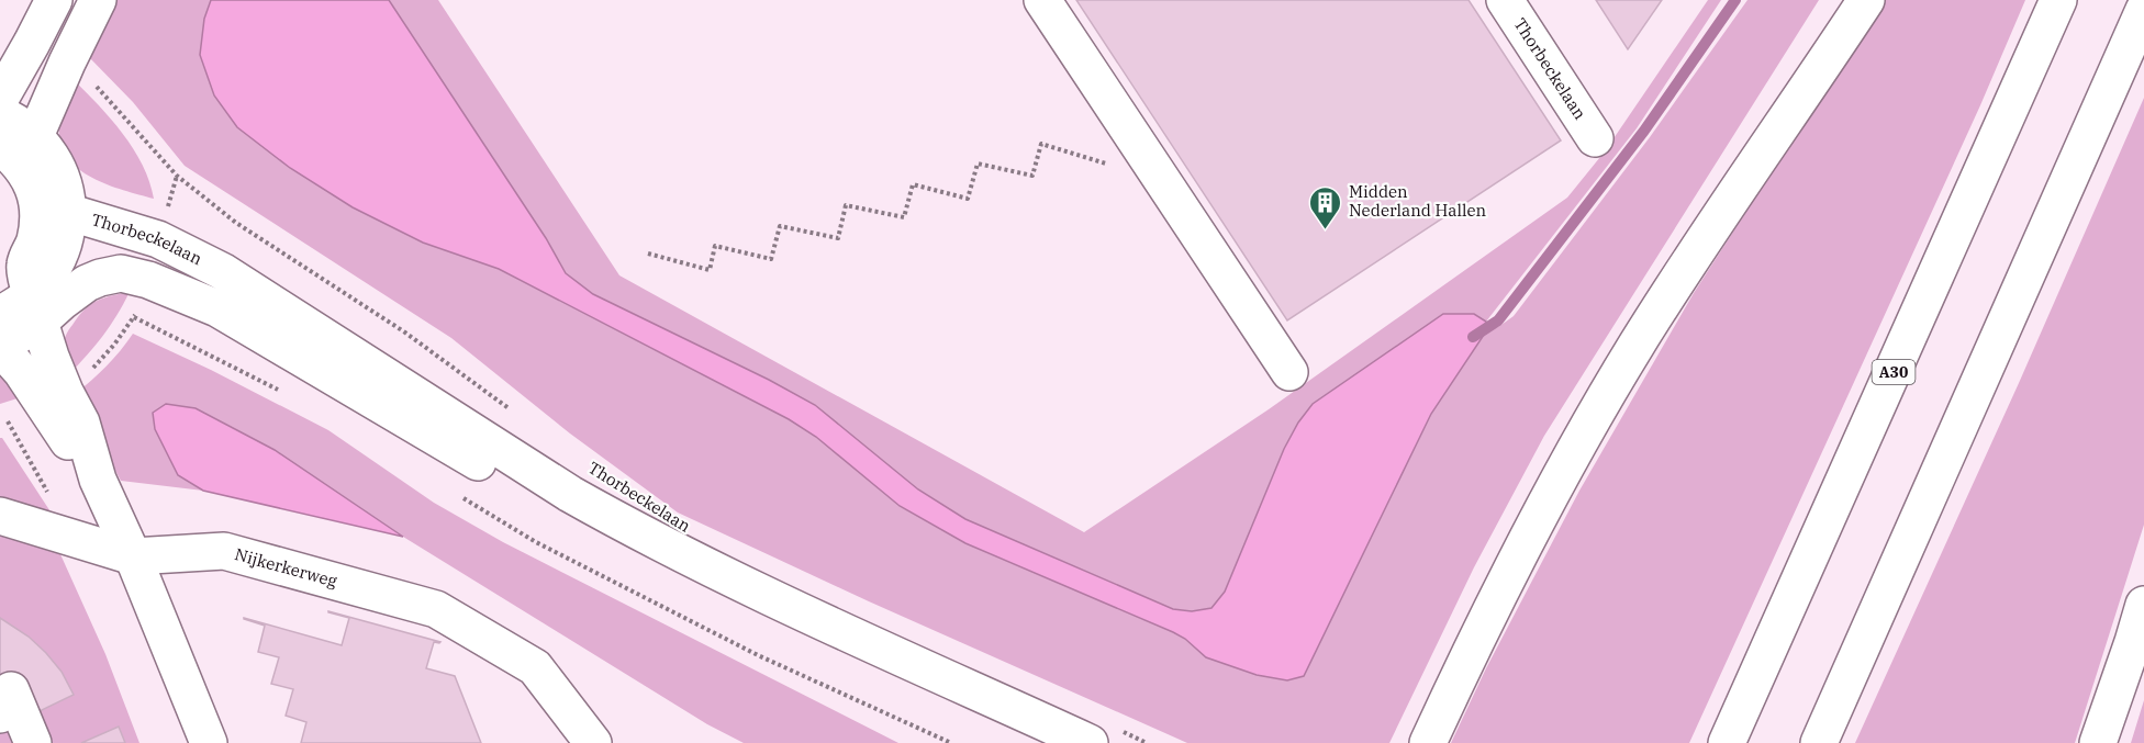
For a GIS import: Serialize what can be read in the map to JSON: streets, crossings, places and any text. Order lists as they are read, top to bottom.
{
  "streets": {
    "main road": ["Thorbeckelaan", "A30", "Nijkerkerweg"]
  },
  "places": {
    "building": ["Midden Nederland Hallen"]
  }
}
